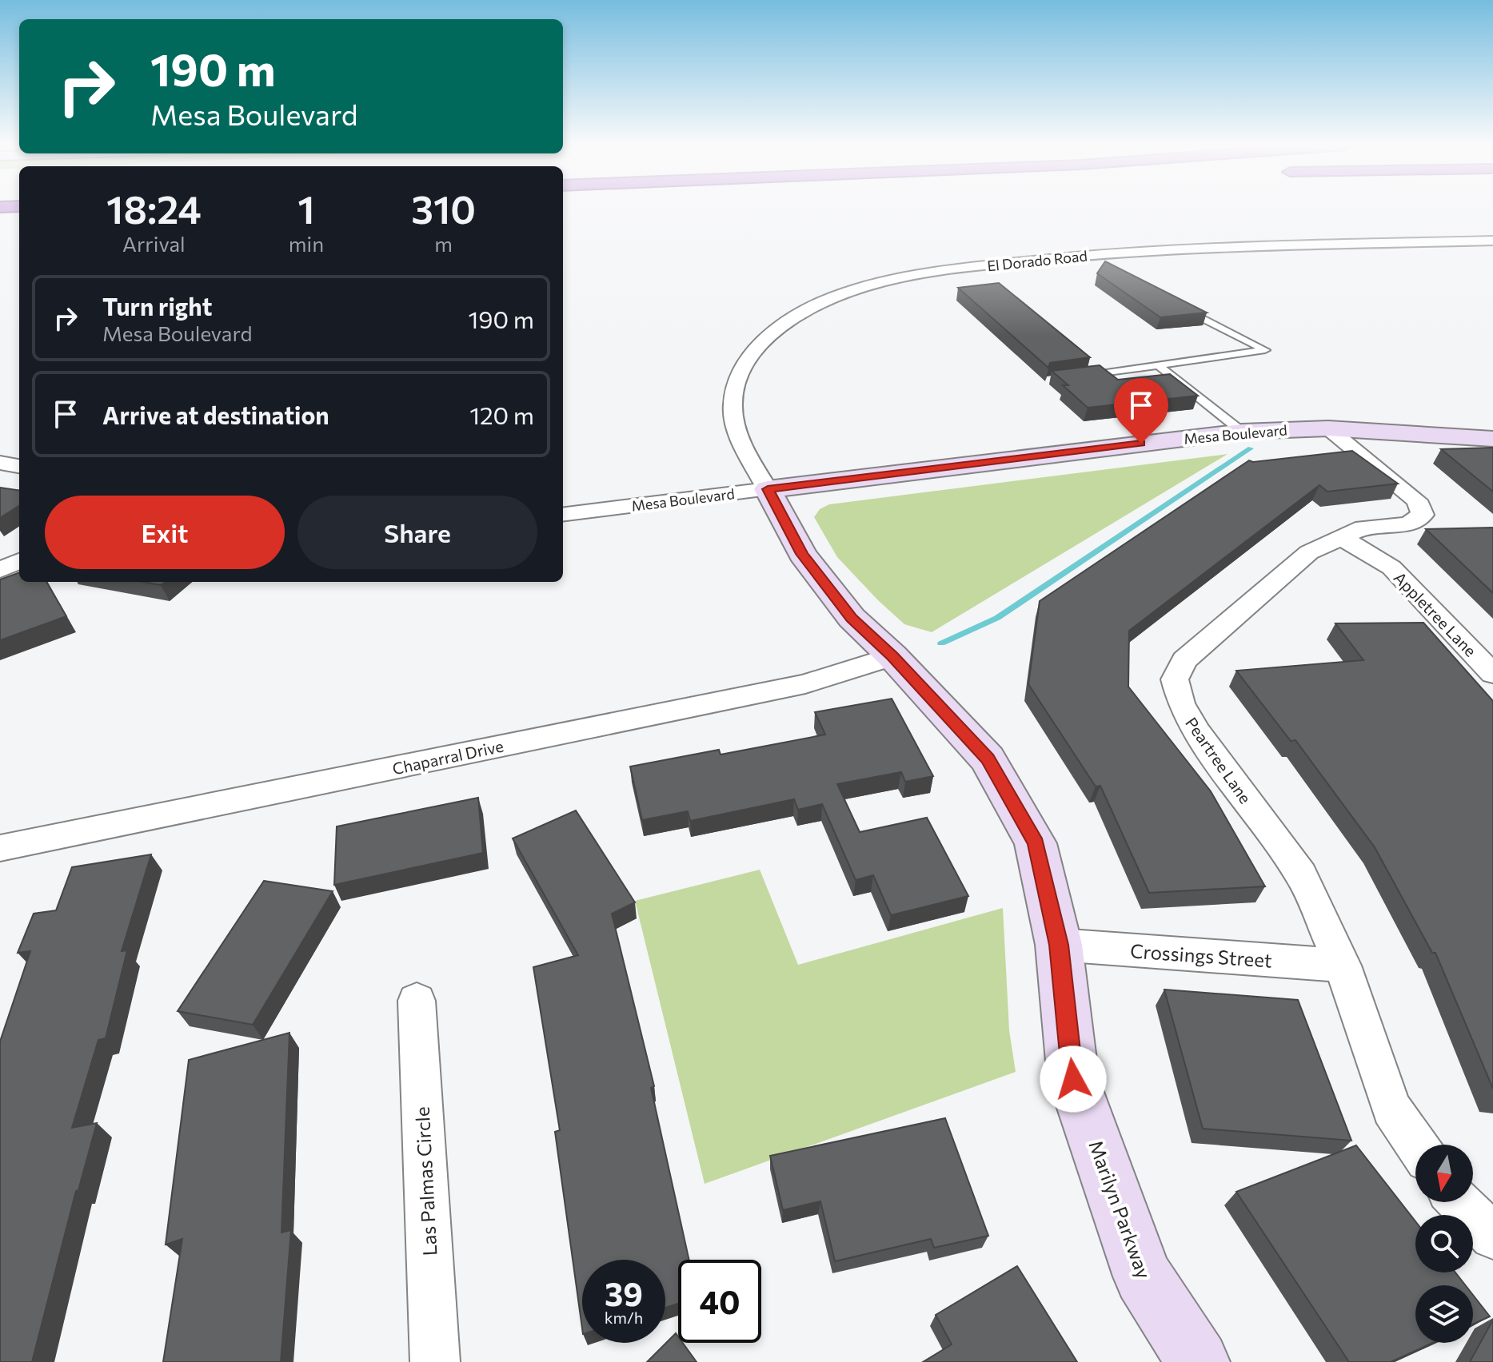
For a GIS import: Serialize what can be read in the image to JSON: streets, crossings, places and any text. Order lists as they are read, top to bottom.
{
  "streets": {
    "street": [
      "El Dorado Road",
      "Mesa Boulevard",
      "Appletree Lane",
      "Chaparral Drive",
      "Peartree Lane",
      "Crossings Street",
      "Las Palmas Circle",
      "Marilyn Parkway"
    ]
  },
  "crossings": [
    ["El Dorado Road", "Mesa Boulevard"],
    ["El Dorado Road", "Marilyn Parkway"],
    ["Mesa Boulevard", "Peartree Lane"],
    ["Mesa Boulevard", "Marilyn Parkway"],
    ["Appletree Lane", "Peartree Lane"],
    ["Chaparral Drive", "Marilyn Parkway"],
    ["Peartree Lane", "Crossings Street"],
    ["Crossings Street", "Marilyn Parkway"]
  ],
  "north": "bottom",
  "page": {
    "turn": ["190 m", "Mesa Boulevard"],
    "eta": [
      "18:24",
      "Arrival",
      "1",
      "min",
      "310",
      "m"
    ],
    "list": [
      {
        "name": "Turn right",
        "note": "Mesa Boulevard",
        "value": "190 m"
      },
      {
        "name": "Arrive at destination",
        "value": "120 m"
      }
    ],
    "buttons": ["Exit", "Share"],
    "speed": "39 km/h",
    "limit": "40"
  }
}
